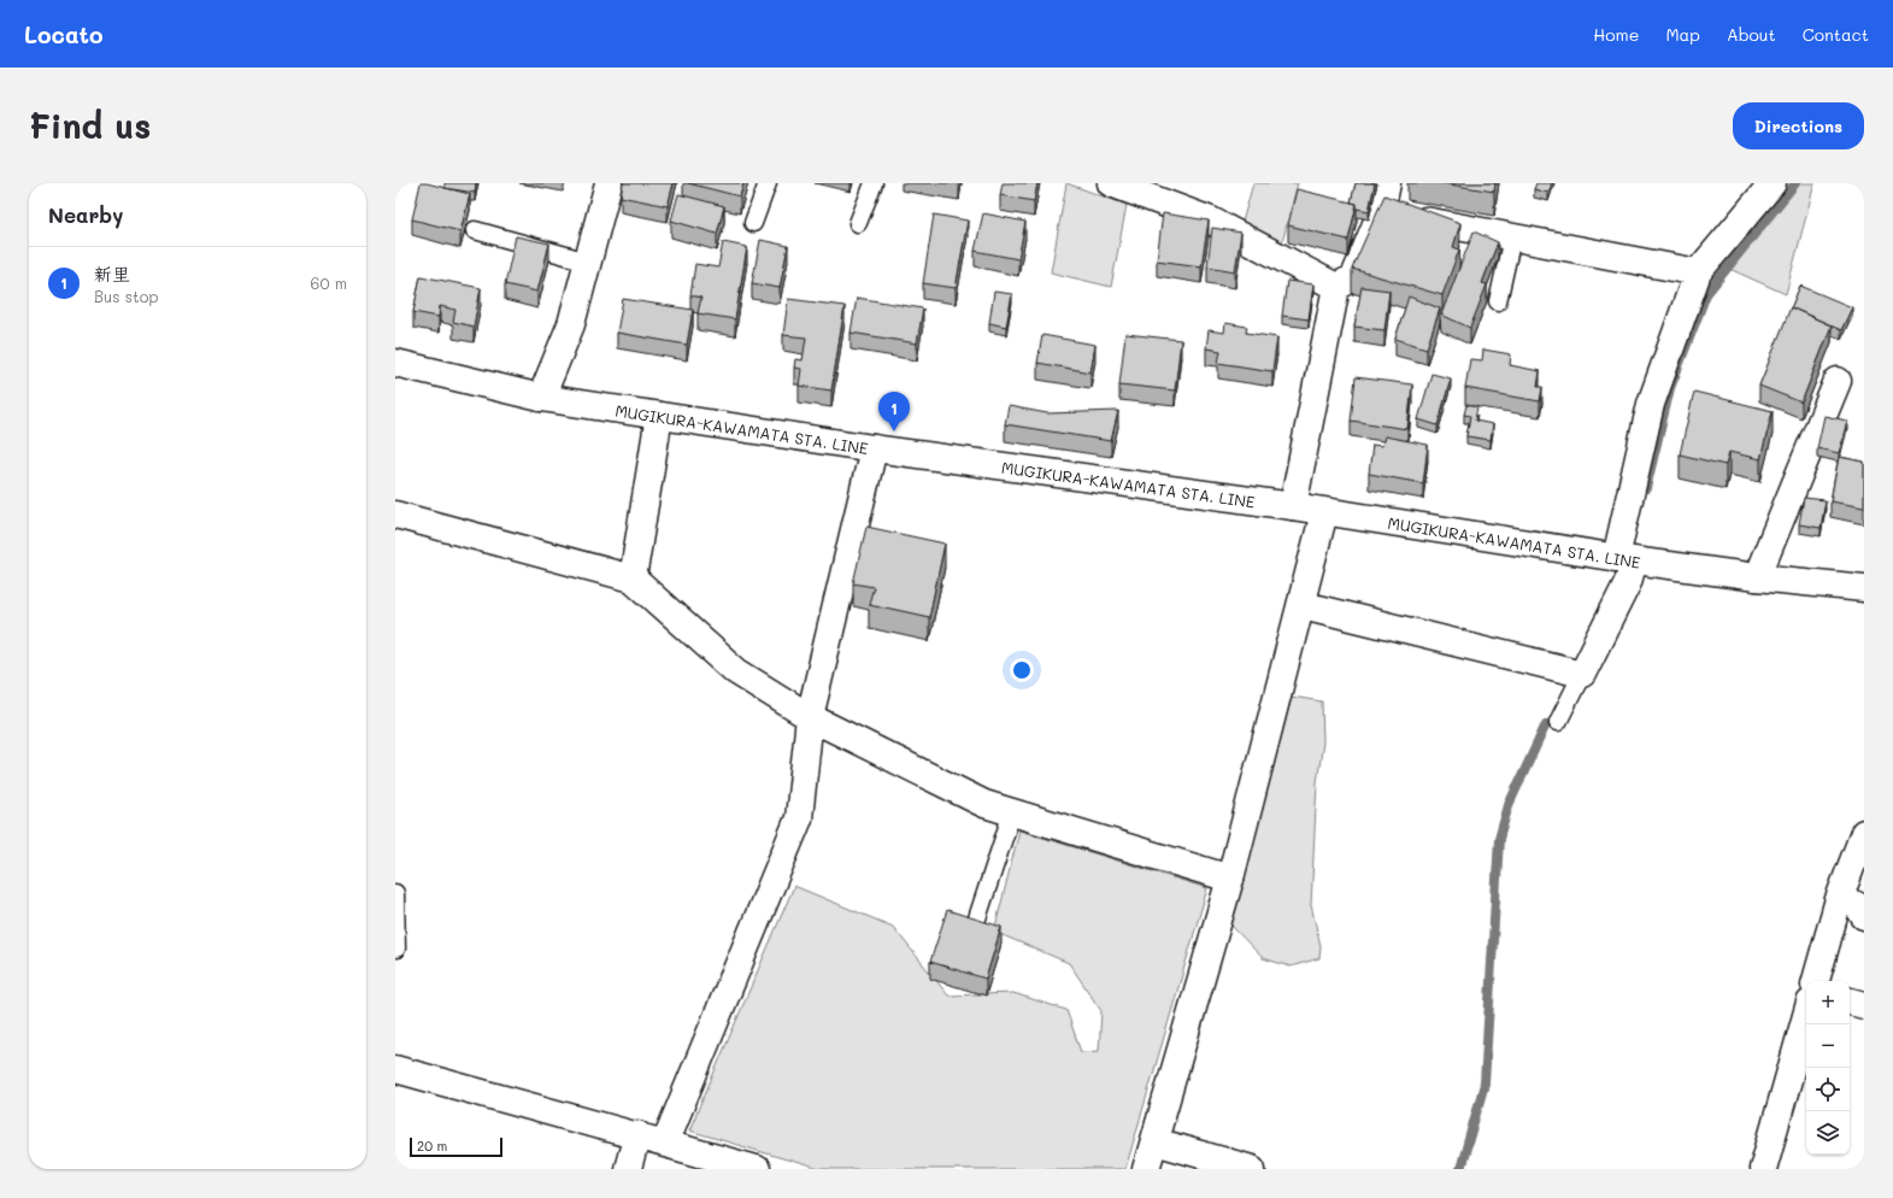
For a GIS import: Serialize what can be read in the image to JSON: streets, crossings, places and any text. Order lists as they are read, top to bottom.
{
  "streets": {
    "street": ["MUGIKURA-KAWAMATA STA. LINE"]
  },
  "scale_bar": "20 m",
  "page": {
    "header": "Locato",
    "nav": [
      "Home",
      "Map",
      "About",
      "Contact"
    ],
    "buttons": "Directions",
    "title": "Find us",
    "heading": "Nearby",
    "list": [
      {
        "mark": "1",
        "name": "新里",
        "note": "Bus stop",
        "value": "60 m"
      }
    ],
    "pins": "1",
    "map_buttons": ["+", "−"],
    "scale": "20 m"
  }
}
